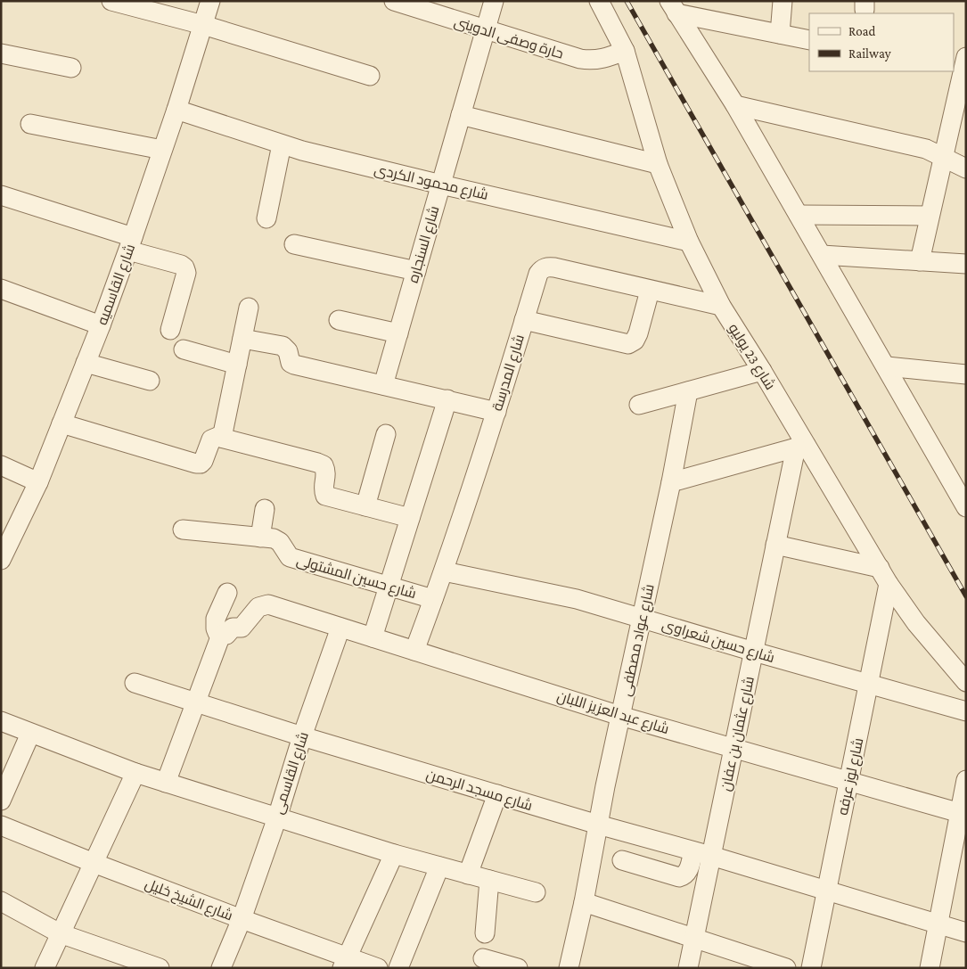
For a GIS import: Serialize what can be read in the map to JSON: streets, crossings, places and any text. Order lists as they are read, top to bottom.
{
  "streets": {
    "street": [
      "حارة وصفى الدوينى",
      "شارع محمود الكردى",
      "شارع السنجاره",
      "شارع القاسميه",
      "شارع 23 يوليو",
      "شارع المدرسة",
      "شارع حسين المشتولى",
      "شارع عواد مصطفى",
      "شارع حسين شعراوى",
      "شارع عبد العزيز اللبان",
      "شارع عثمان بن عفان",
      "شارع القاسمى",
      "شارع لوز عرفه",
      "شارع مسجد الرحمن",
      "شارع الشيخ خليل"
    ]
  },
  "crossings": [
    ["حارة وصفى الدوينى", "شارع السنجاره"],
    ["حارة وصفى الدوينى", "شارع 23 يوليو"],
    ["شارع محمود الكردى", "شارع السنجاره"],
    ["شارع محمود الكردى", "شارع القاسميه"],
    ["شارع محمود الكردى", "شارع 23 يوليو"],
    ["شارع 23 يوليو", "شارع المدرسة"],
    ["شارع 23 يوليو", "شارع عثمان بن عفان"],
    ["شارع 23 يوليو", "شارع لوز عرفه"],
    ["شارع المدرسة", "شارع حسين المشتولى"],
    ["شارع المدرسة", "شارع حسين شعراوى"],
    ["شارع المدرسة", "شارع عبد العزيز اللبان"],
    ["شارع عواد مصطفى", "شارع حسين شعراوى"],
    ["شارع عواد مصطفى", "شارع عبد العزيز اللبان"],
    ["شارع عواد مصطفى", "شارع مسجد الرحمن"],
    ["شارع حسين شعراوى", "شارع عثمان بن عفان"],
    ["شارع حسين شعراوى", "شارع لوز عرفه"],
    ["شارع عبد العزيز اللبان", "شارع عثمان بن عفان"],
    ["شارع عبد العزيز اللبان", "شارع القاسمى"],
    ["شارع عبد العزيز اللبان", "شارع لوز عرفه"],
    ["شارع عثمان بن عفان", "شارع مسجد الرحمن"],
    ["شارع القاسمى", "شارع مسجد الرحمن"],
    ["شارع القاسمى", "شارع الشيخ خليل"],
    ["شارع لوز عرفه", "شارع مسجد الرحمن"]
  ],
  "legend": ["Road", "Railway"]
}
